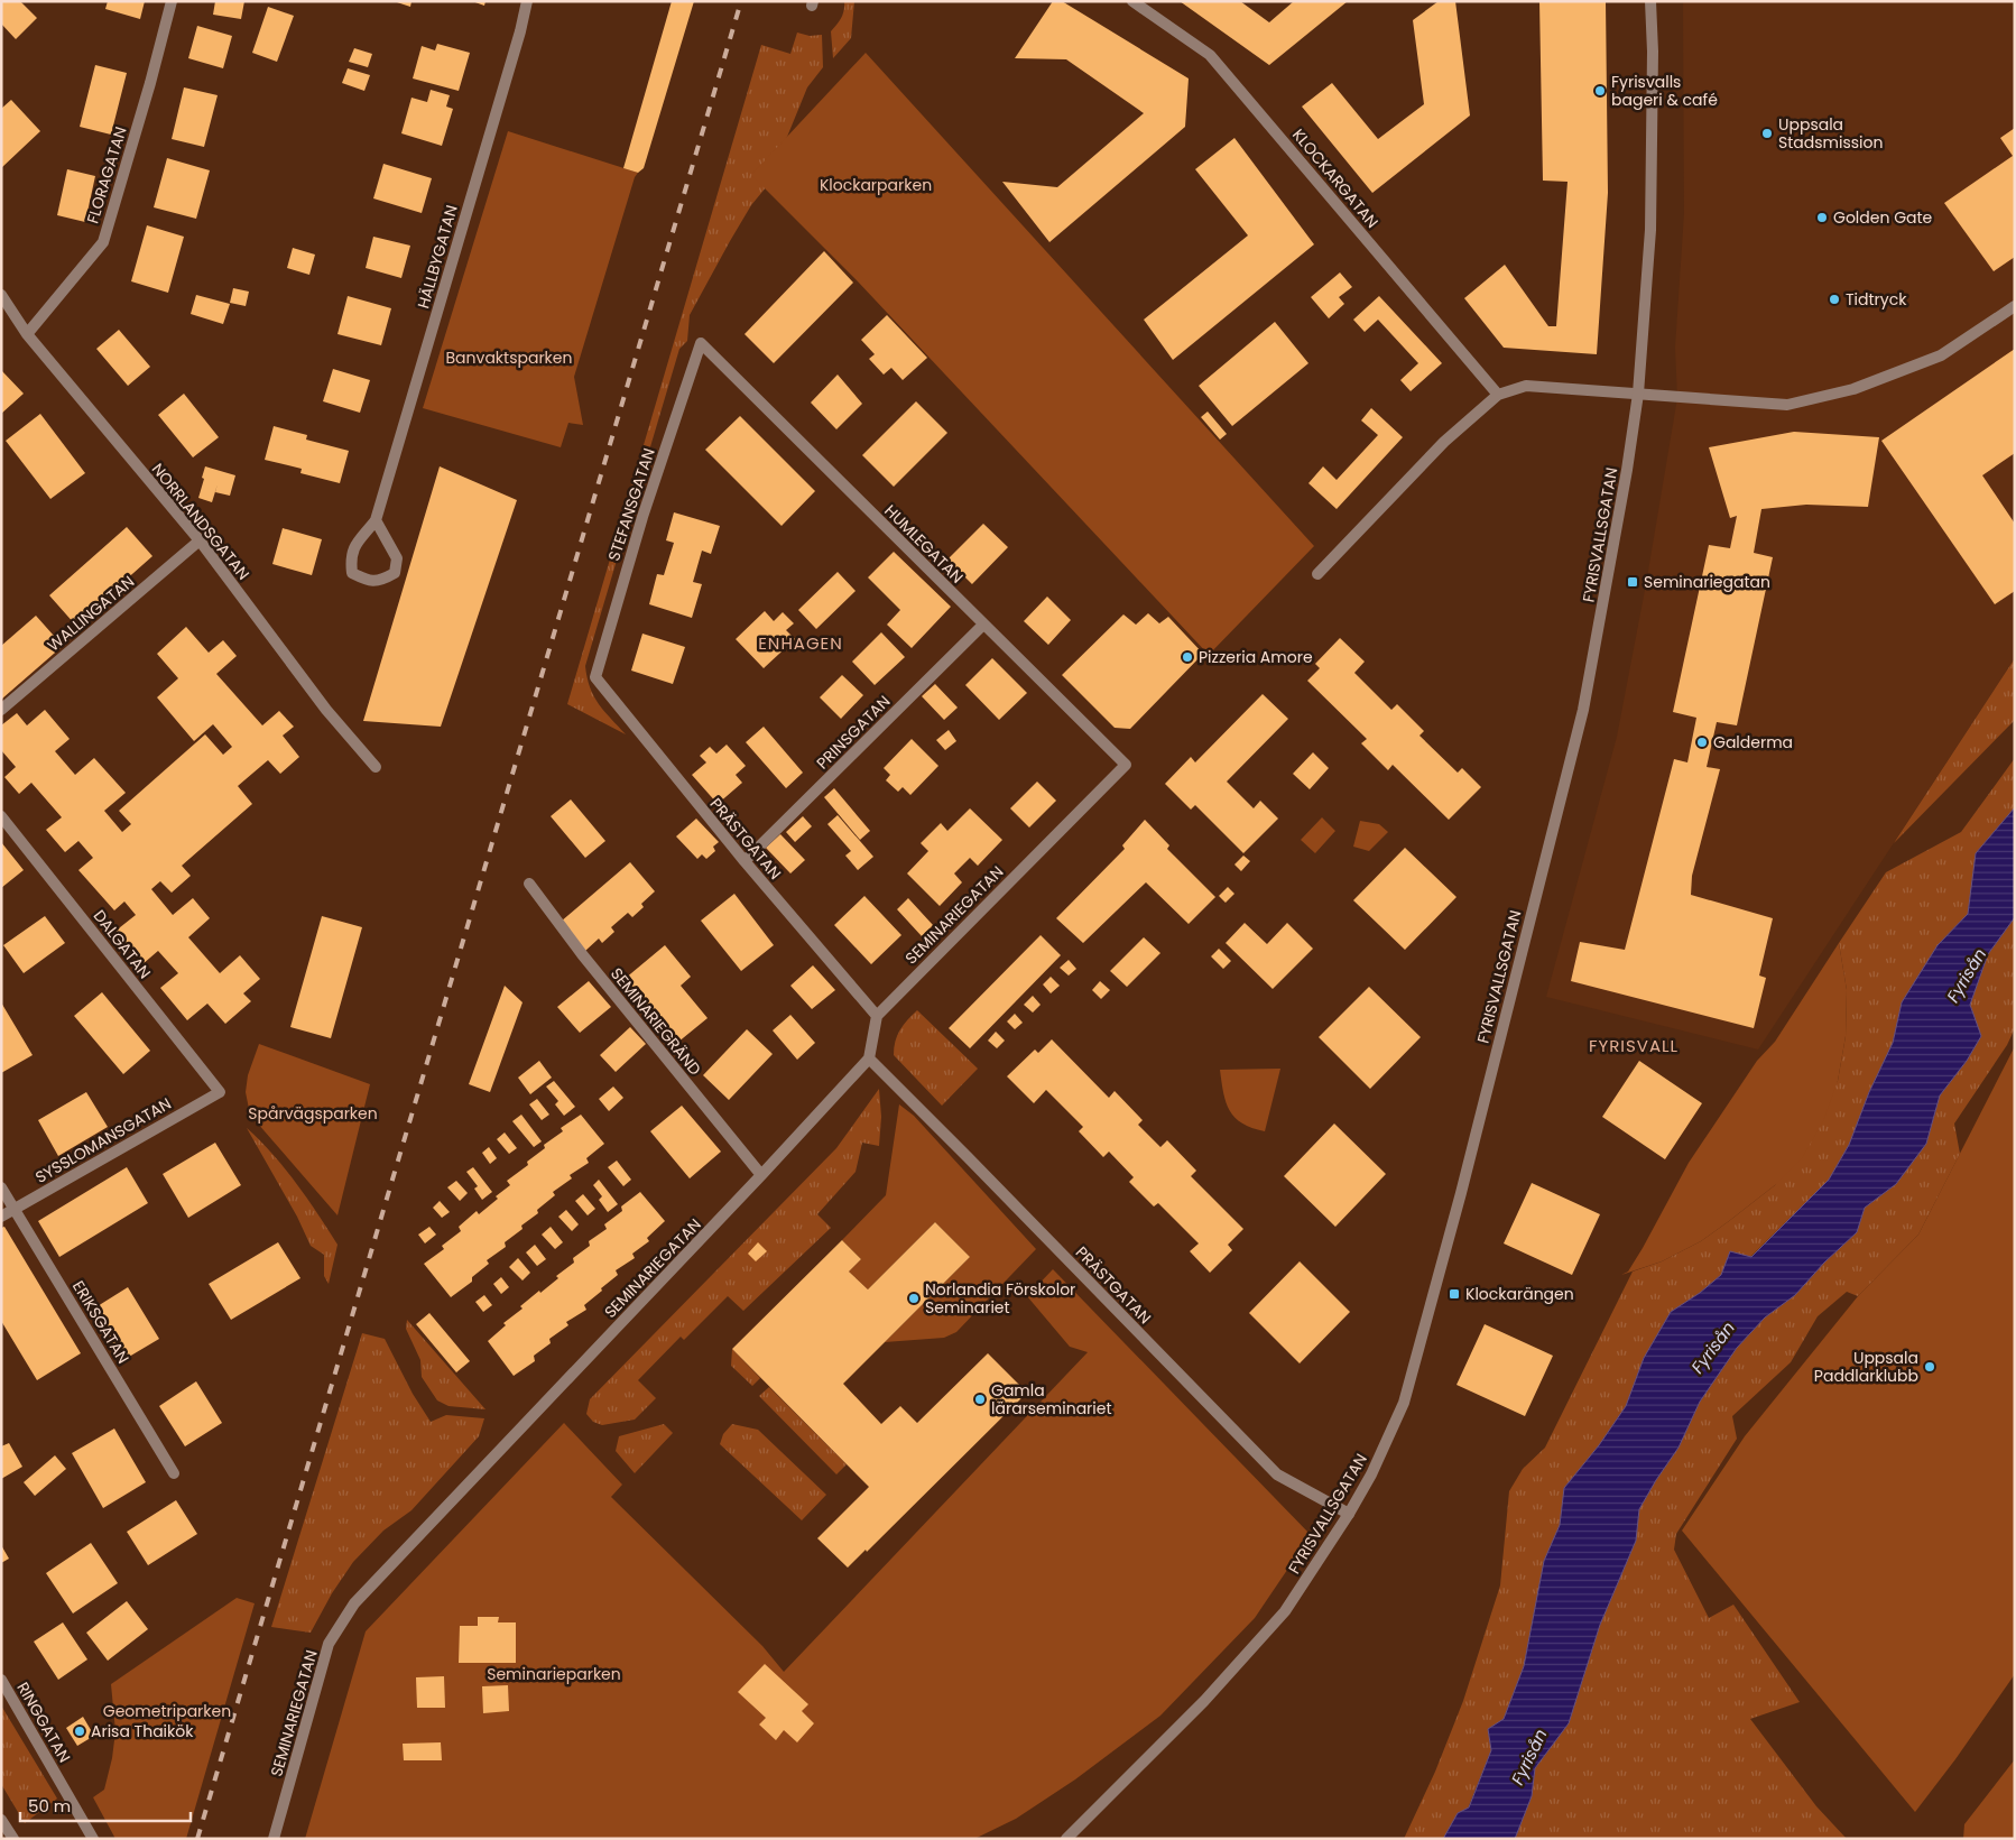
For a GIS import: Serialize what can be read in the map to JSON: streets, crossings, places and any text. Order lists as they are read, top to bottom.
{
  "streets": {
    "street": [
      "FLORAGATAN",
      "KLOCKARGATAN",
      "HÄLLBYGATAN",
      "STEFANSGATAN",
      "NORRLANDSGATAN",
      "FYRISVALLSGATAN",
      "HUMLEGATAN",
      "WALLINGATAN",
      "PRINSGATAN",
      "PRÄSTGATAN",
      "SEMINARIEGATAN",
      "DALGATAN",
      "SEMINARIEGRÄND",
      "SYSSLOMANSGATAN",
      "ERIKSGATAN",
      "RINGGATAN"
    ]
  },
  "crossings": [
    ["FLORAGATAN", "NORRLANDSGATAN"],
    ["STEFANSGATAN", "HUMLEGATAN"],
    ["STEFANSGATAN", "PRÄSTGATAN"],
    ["NORRLANDSGATAN", "WALLINGATAN"],
    ["FYRISVALLSGATAN", "PRÄSTGATAN"],
    ["HUMLEGATAN", "PRINSGATAN"],
    ["HUMLEGATAN", "SEMINARIEGATAN"],
    ["PRINSGATAN", "PRÄSTGATAN"],
    ["PRÄSTGATAN", "SEMINARIEGATAN"],
    ["SEMINARIEGATAN", "SEMINARIEGRÄND"],
    ["DALGATAN", "SYSSLOMANSGATAN"],
    ["SYSSLOMANSGATAN", "ERIKSGATAN"]
  ],
  "districts": ["ENHAGEN", "FYRISVALL"],
  "water": ["Fyrisån"],
  "parks": [
    "Klockarparken",
    "Banvaktsparken",
    "Spårvägsparken",
    "Seminarieparken",
    "Geometriparken"
  ],
  "places": {
    "other": [
      "Fyrisvalls bageri & café",
      "Uppsala Stadsmission",
      "Golden Gate",
      "Tidtryck",
      "Pizzeria Amore",
      "Galderma",
      "Norlandia Förskolor Seminariet",
      "Uppsala Paddlarklubb",
      "Gamla lärarseminariet",
      "Arisa Thaikök"
    ],
    "transit": ["Seminariegatan", "Klockarängen"]
  },
  "scale_bar": "50 m"
}
